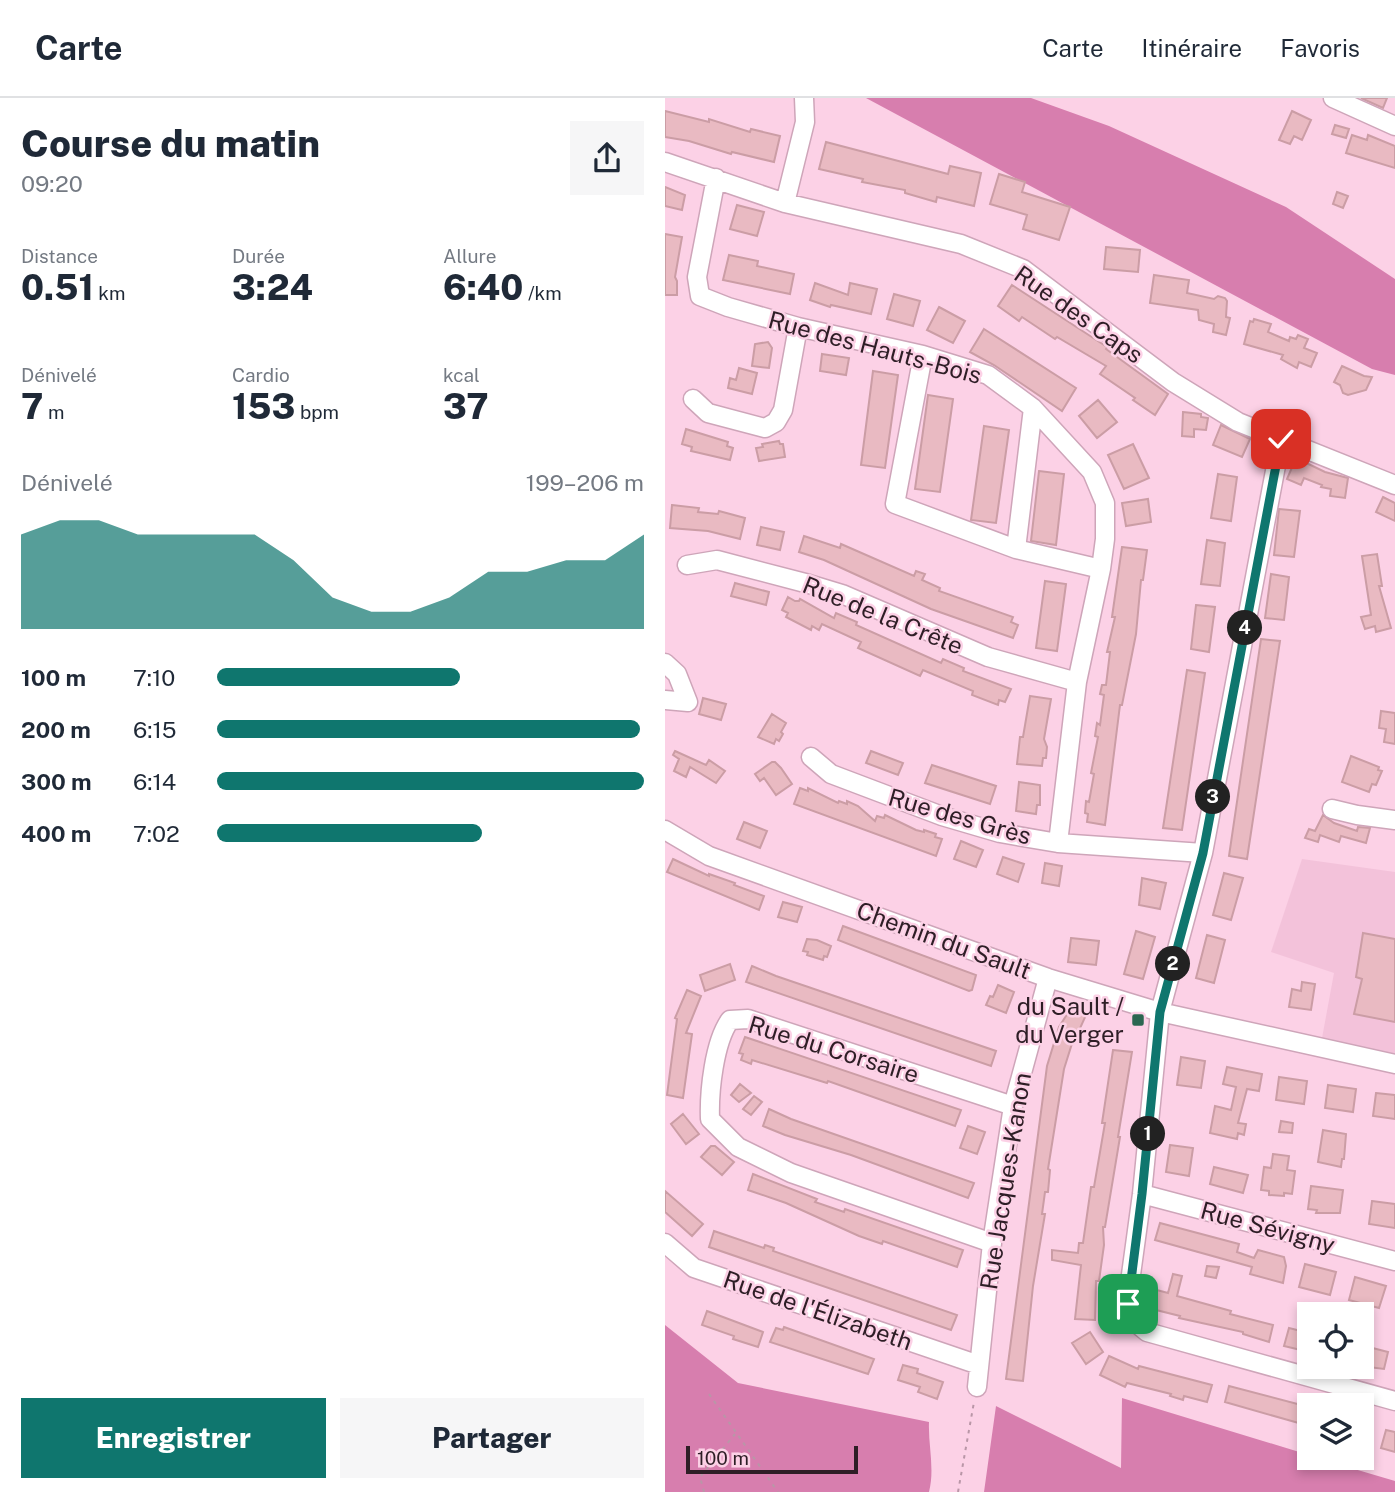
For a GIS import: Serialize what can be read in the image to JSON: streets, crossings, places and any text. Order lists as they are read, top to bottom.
{
  "streets": {
    "street": [
      "Rue des Caps",
      "Rue des Hauts-Bois",
      "Rue de la Crête",
      "Rue des Grès",
      "Chemin du Sault",
      "Rue du Corsaire",
      "Rue Jacques-Kanon",
      "Rue Sévigny",
      "Rue de l'Élizabeth"
    ]
  },
  "crossings": [
    ["Rue des Caps", "Rue des Hauts-Bois"],
    ["Rue des Hauts-Bois", "Rue de la Crête"],
    ["Rue des Hauts-Bois", "Rue des Grès"],
    ["Chemin du Sault", "Rue Jacques-Kanon"],
    ["Rue du Corsaire", "Rue Jacques-Kanon"],
    ["Rue Jacques-Kanon", "Rue de l'Élizabeth"]
  ],
  "places": {
    "transit": ["du Sault / du Verger"]
  },
  "scale_bar": "100 m",
  "page": {
    "header": "Carte",
    "nav": ["Carte", "Itinéraire", "Favoris"],
    "heading": ["Course du matin", "09:20"],
    "stats": [
      ["Distance", "0.51 km"],
      ["Durée", "3:24"],
      ["Allure", "6:40 /km"],
      ["Dénivelé", "7 m"],
      ["Cardio", "153 bpm"],
      ["kcal", "37"]
    ],
    "chart": ["Dénivelé", "199–206 m"],
    "pins": [
      "4",
      "3",
      "2",
      "1"
    ],
    "list": [
      {
        "name": "100 m",
        "note": "7:10"
      },
      {
        "name": "200 m",
        "note": "6:15"
      },
      {
        "name": "300 m",
        "note": "6:14"
      },
      {
        "name": "400 m",
        "note": "7:02"
      }
    ],
    "buttons": ["Enregistrer", "Partager"],
    "scale": "100 m"
  }
}
